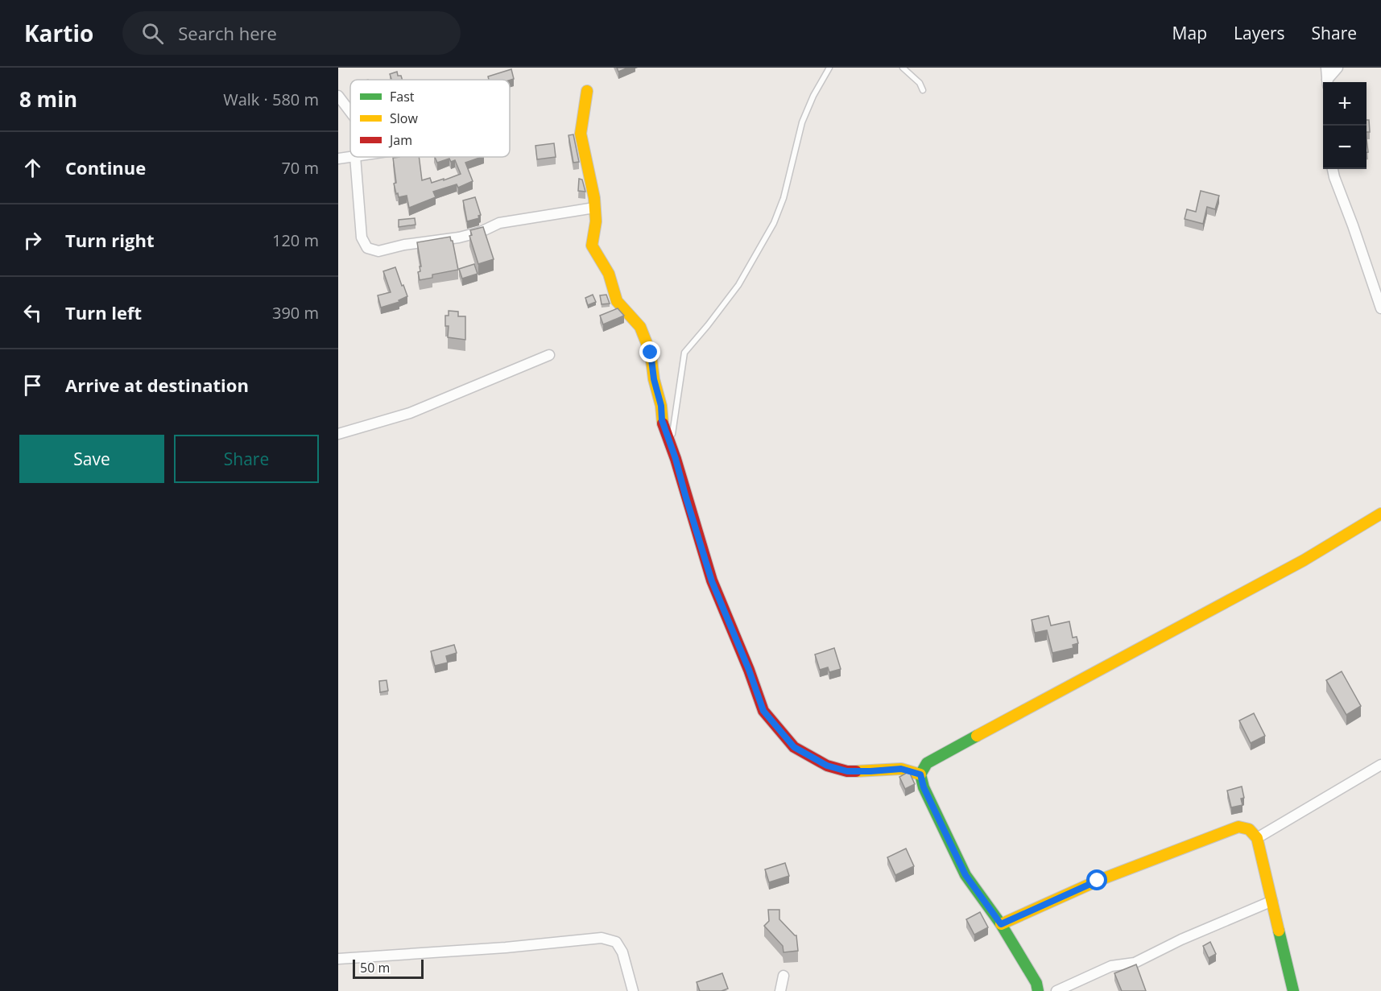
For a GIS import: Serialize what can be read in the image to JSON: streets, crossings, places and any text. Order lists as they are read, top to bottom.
{
  "legend": ["Fast", "Slow", "Jam"],
  "scale_bar": "50 m",
  "page": {
    "header": "Kartio",
    "search": "Search here",
    "nav": ["Map", "Layers", "Share"],
    "heading": ["8 min", "Walk · 580 m"],
    "map_buttons": ["+", "−"],
    "list": [
      ["Continue", "70 m"],
      ["Turn right", "120 m"],
      ["Turn left", "390 m"],
      "Arrive at destination"
    ],
    "buttons": ["Save", "Share"],
    "scale": "50 m"
  }
}
